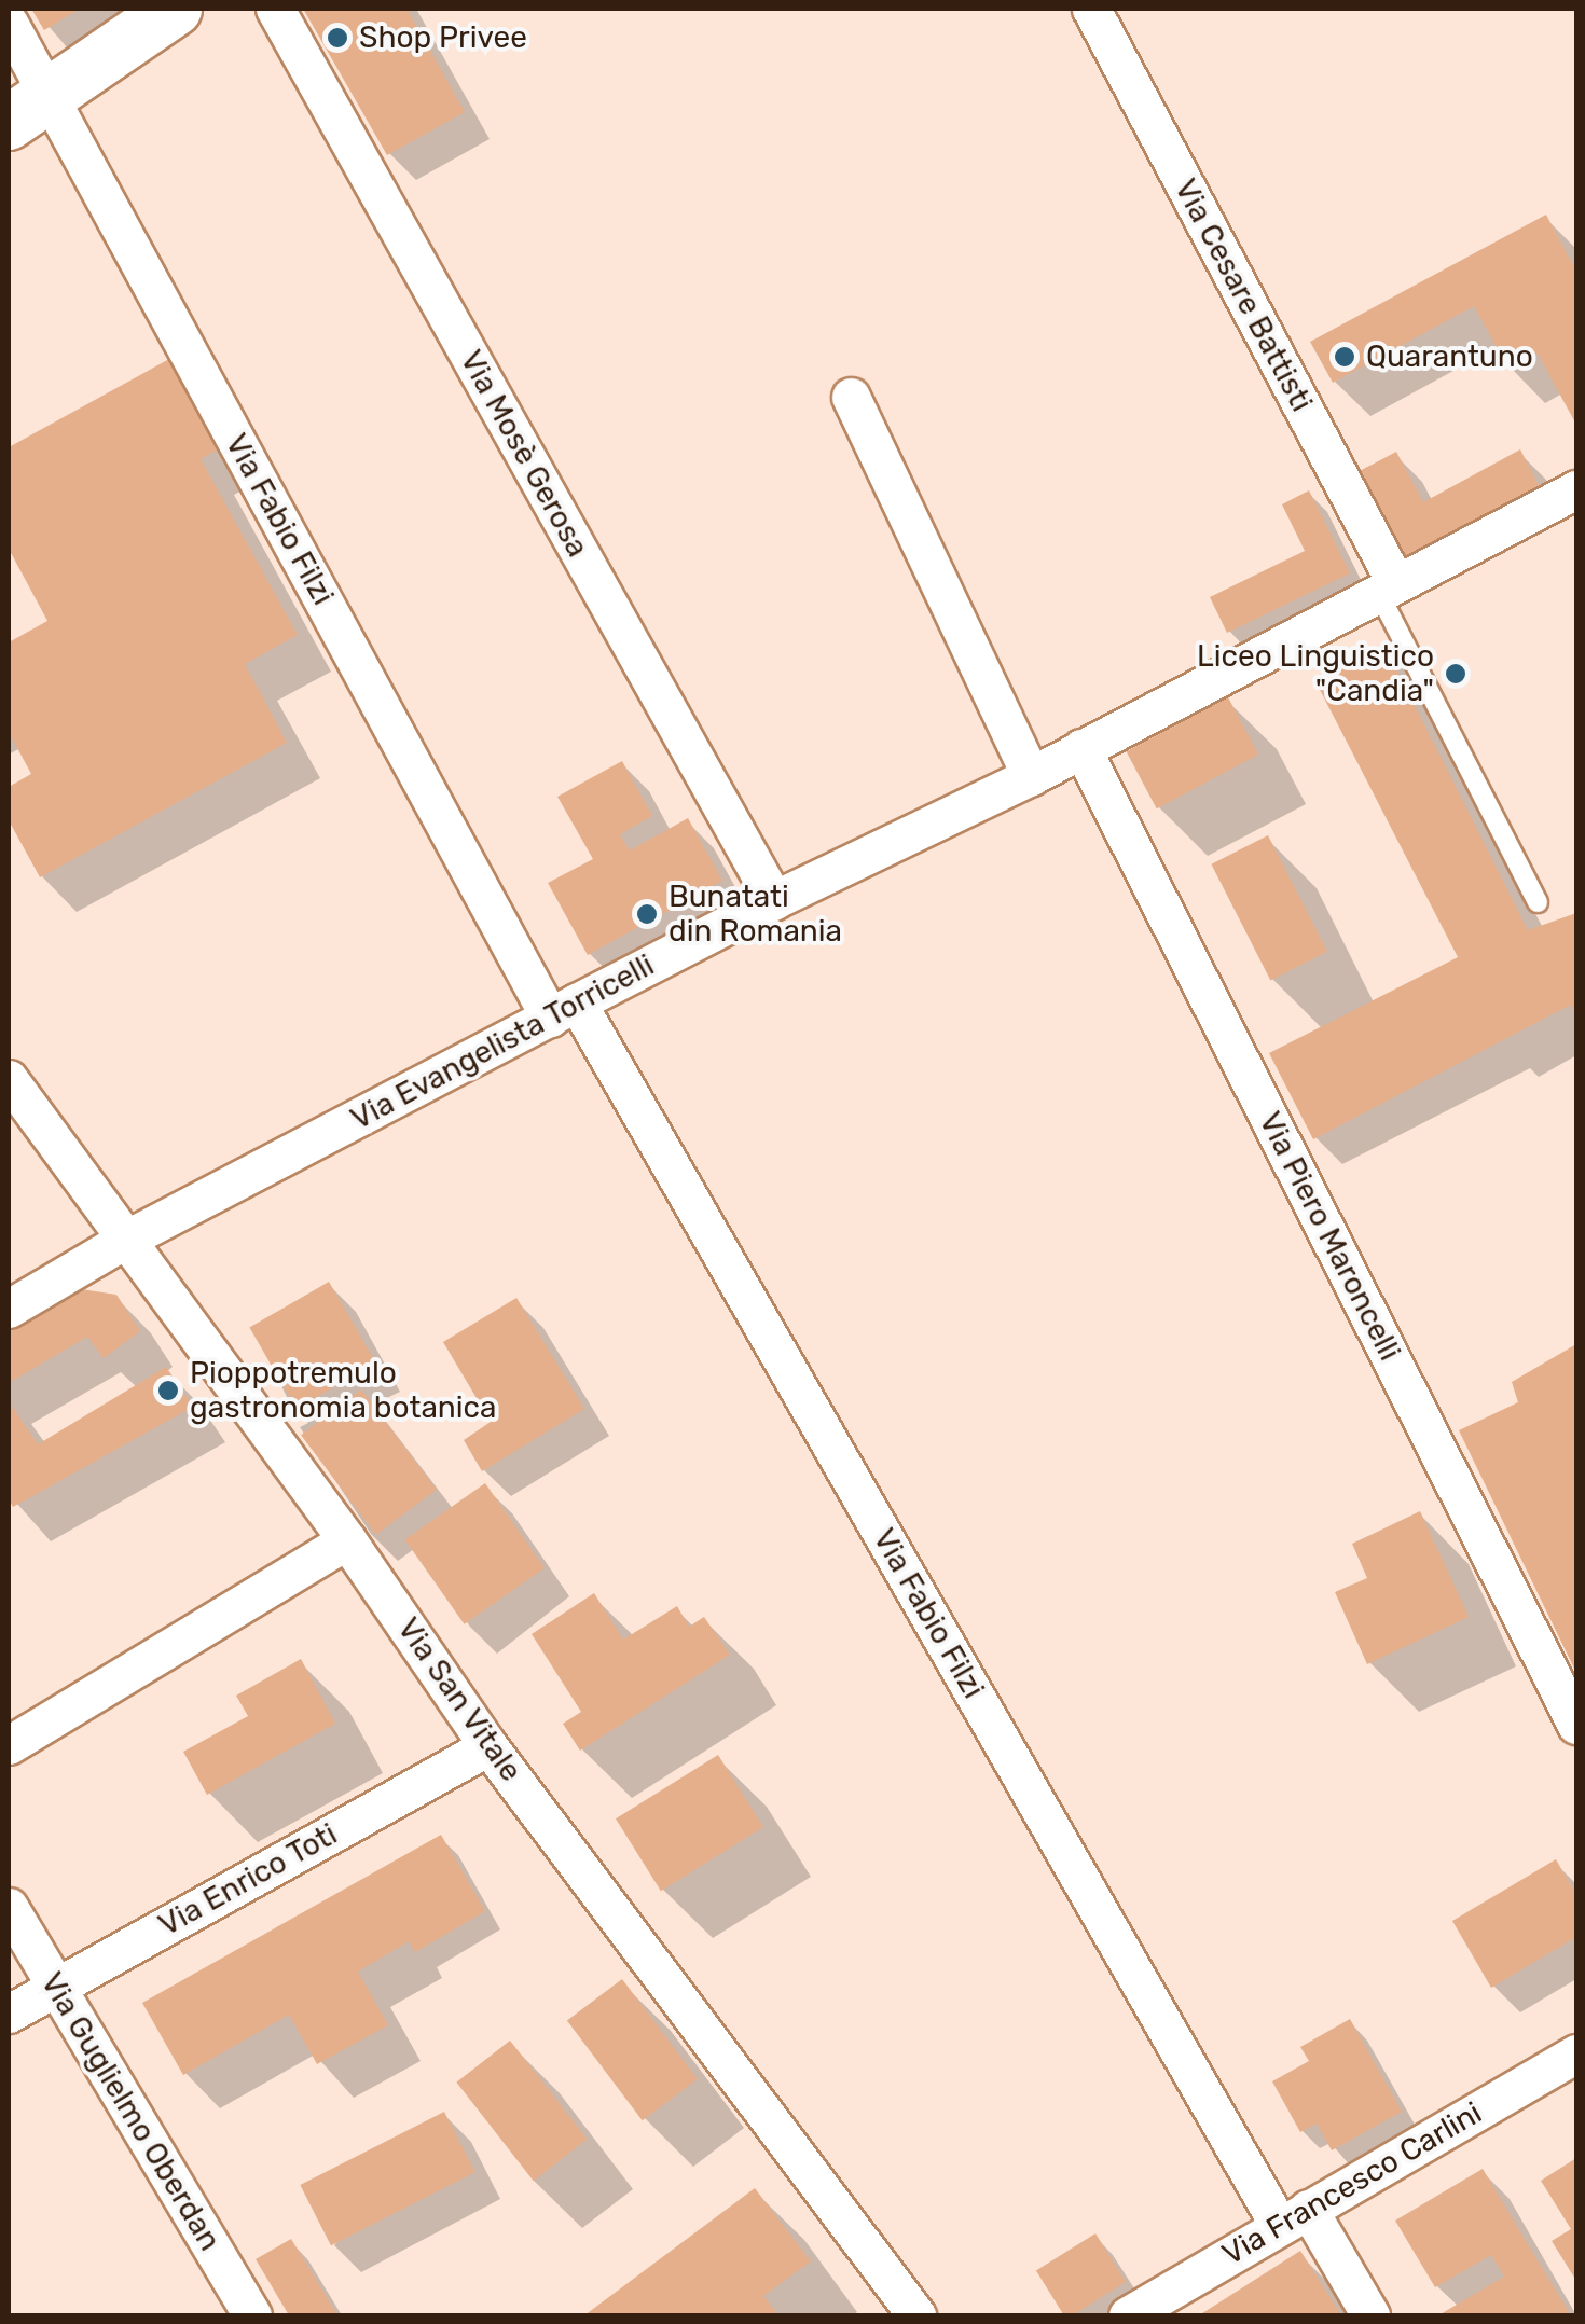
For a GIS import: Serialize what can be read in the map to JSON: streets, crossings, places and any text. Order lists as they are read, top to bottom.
{
  "streets": {
    "street": [
      "Via Cesare Battisti",
      "Via Mosè Gerosa",
      "Via Fabio Filzi",
      "Via Evangelista Torricelli",
      "Via Piero Maroncelli",
      "Via San Vitale",
      "Via Enrico Toti",
      "Via Guglielmo Oberdan",
      "Via Francesco Carlini"
    ]
  },
  "crossings": [
    ["Via Cesare Battisti", "Via Evangelista Torricelli"],
    ["Via Mosè Gerosa", "Via Evangelista Torricelli"],
    ["Via Fabio Filzi", "Via Evangelista Torricelli"],
    ["Via Fabio Filzi", "Via Francesco Carlini"],
    ["Via Evangelista Torricelli", "Via Piero Maroncelli"],
    ["Via Evangelista Torricelli", "Via San Vitale"],
    ["Via San Vitale", "Via Enrico Toti"],
    ["Via Enrico Toti", "Via Guglielmo Oberdan"]
  ],
  "places": [
    "Shop Privee",
    "Quarantuno",
    "Liceo Linguistico \"Candia\"",
    "Bunatati din Romania",
    "Pioppotremulo gastronomia botanica"
  ]
}
